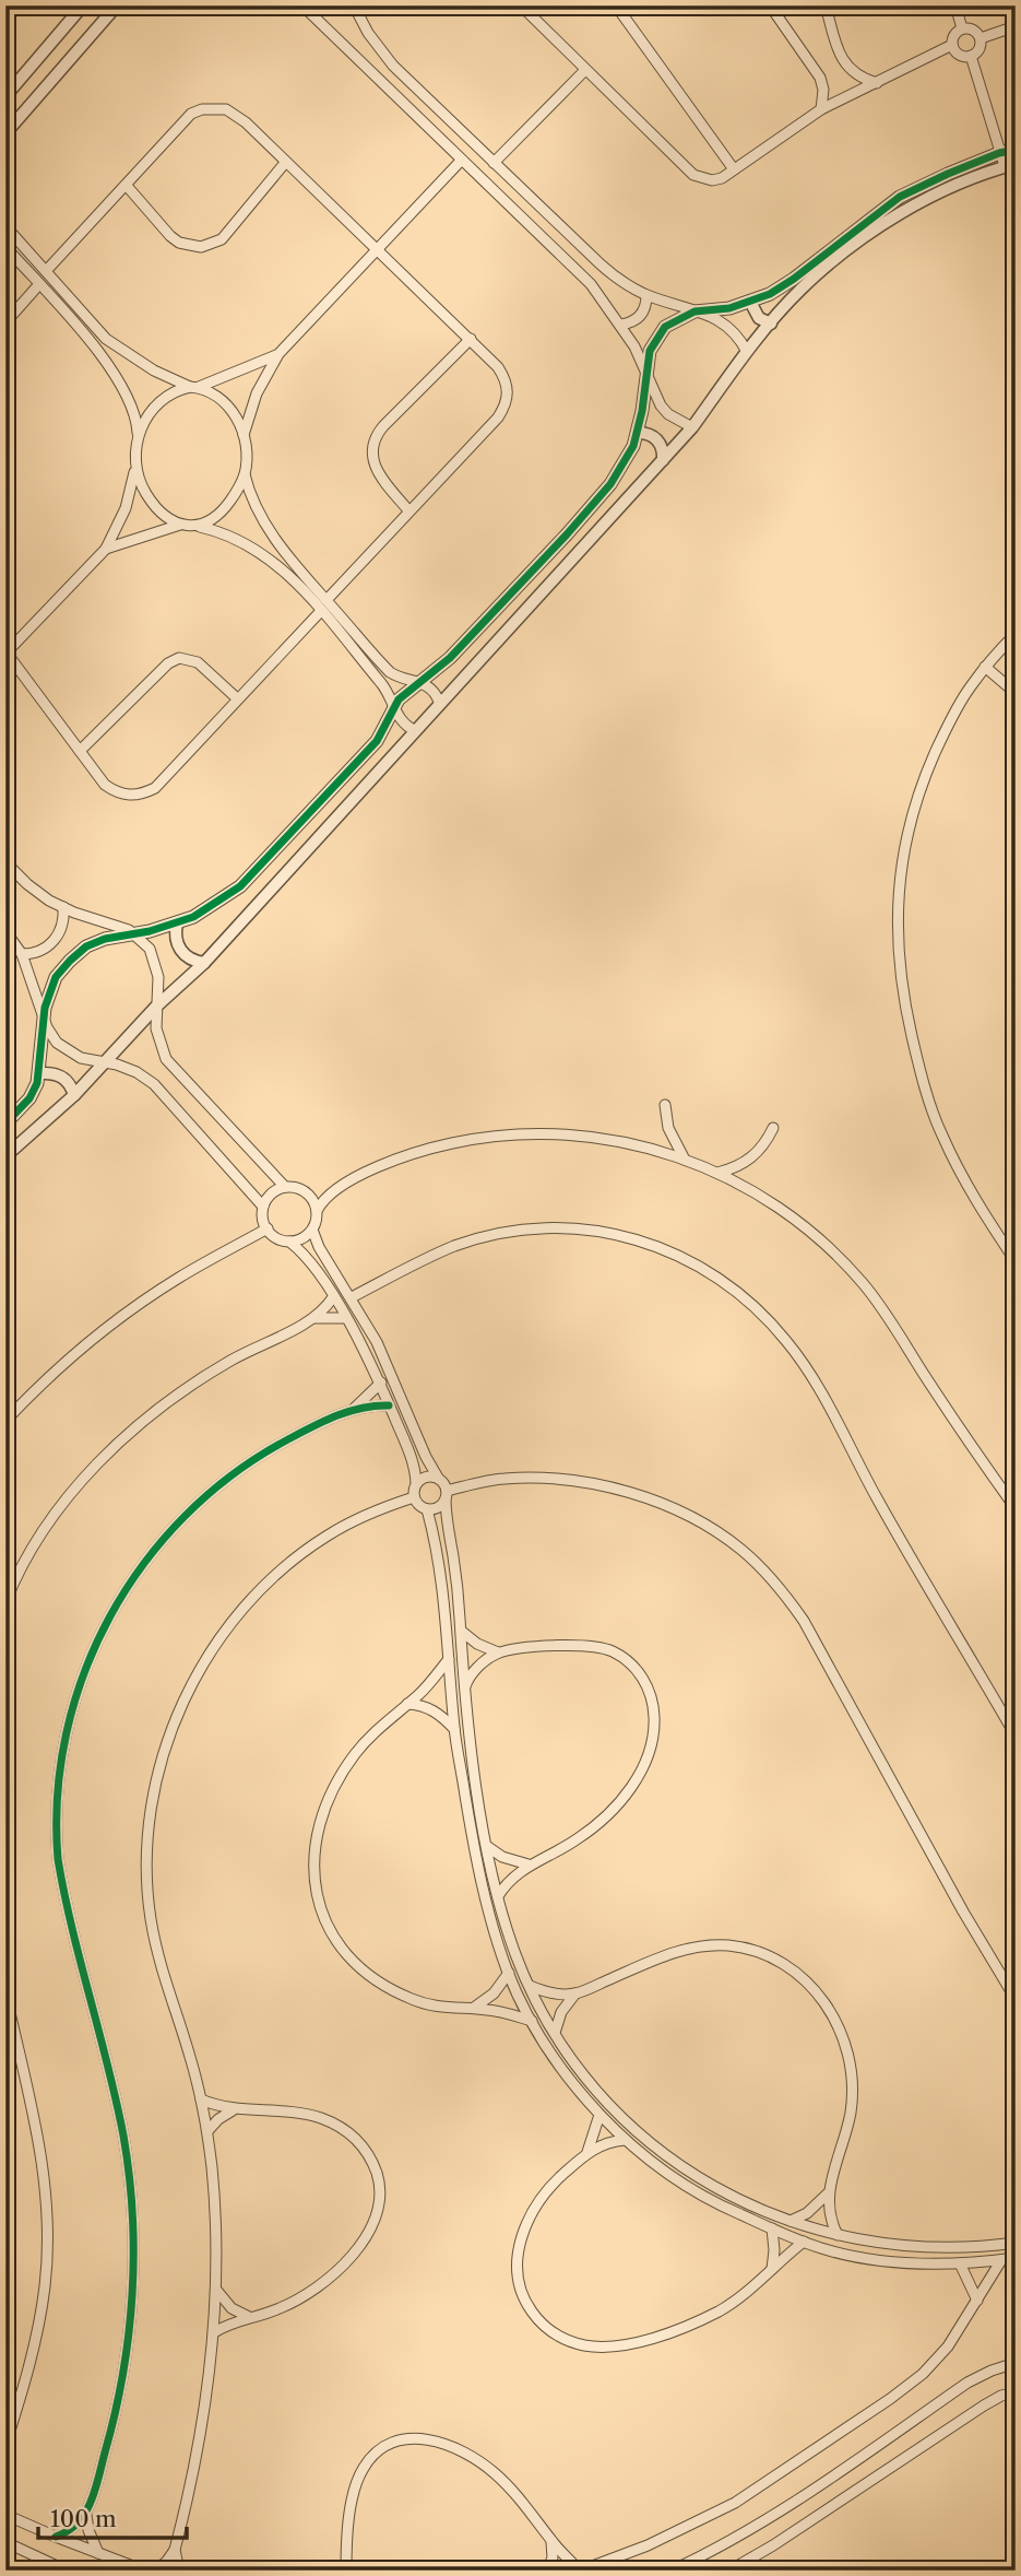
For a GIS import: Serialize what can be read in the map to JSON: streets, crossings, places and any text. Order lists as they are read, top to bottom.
{
  "scale_bar": "100 m"
}
